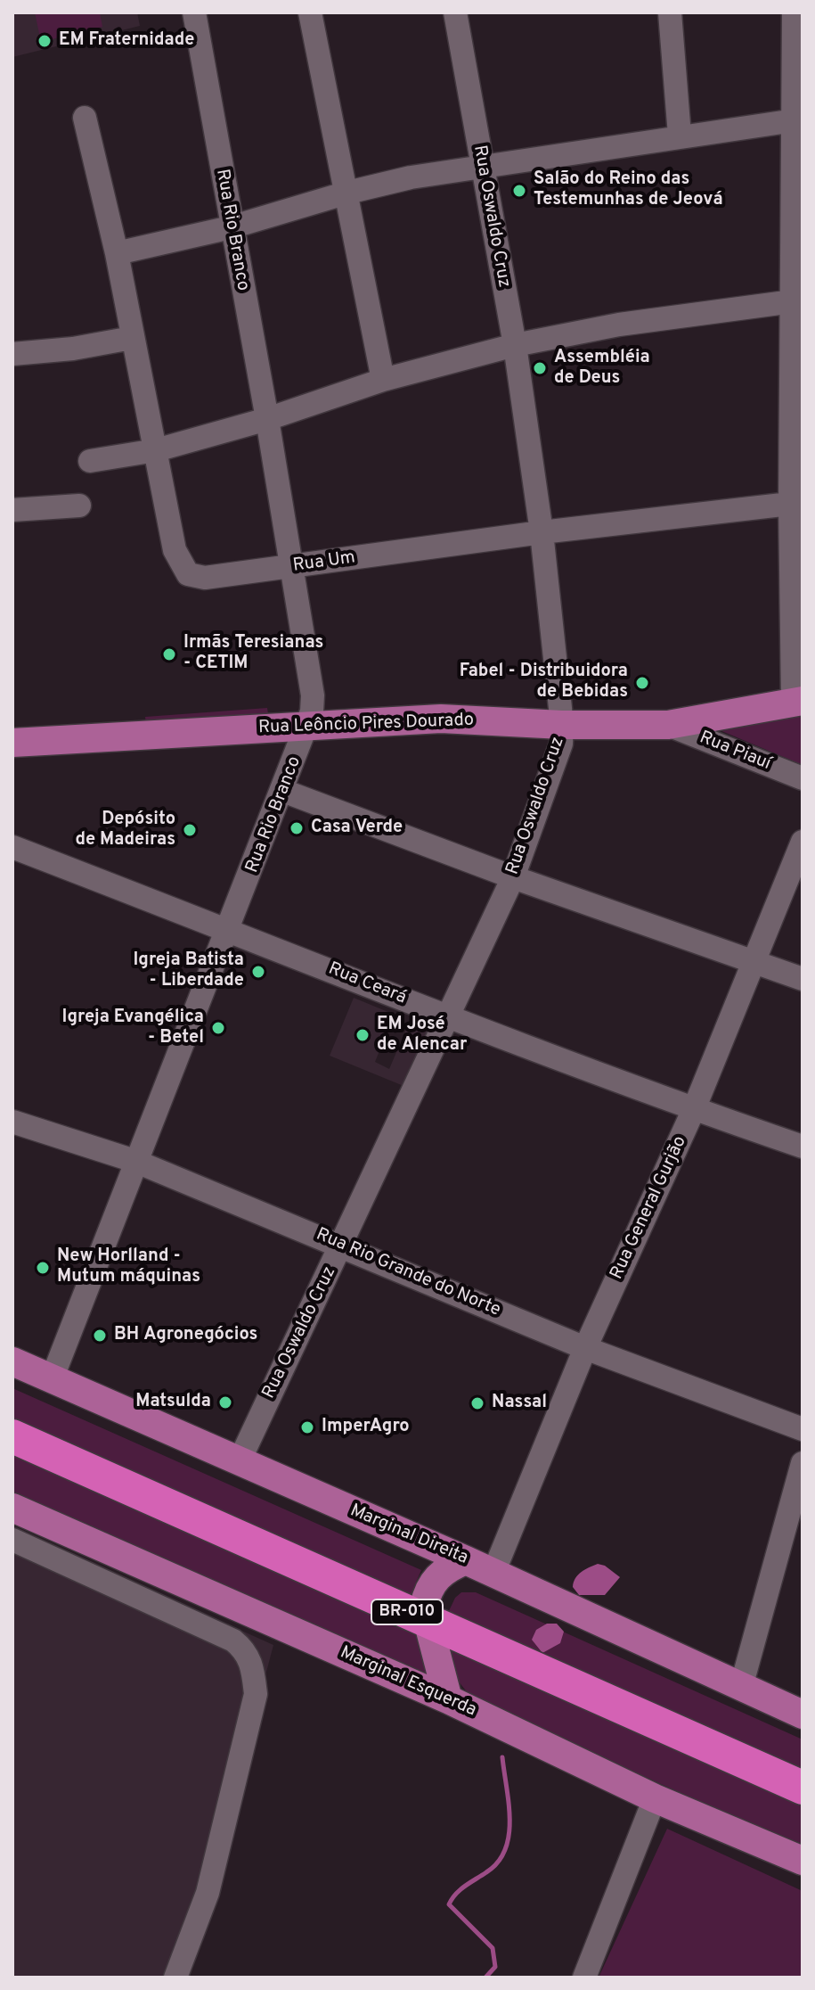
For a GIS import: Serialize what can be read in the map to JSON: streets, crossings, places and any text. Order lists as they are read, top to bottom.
{
  "streets": {
    "highway": ["BR-010"],
    "main road": ["Rua Leôncio Pires Dourado", "Marginal Direita", "Marginal Esquerda"],
    "street": [
      "Rua Oswaldo Cruz",
      "Rua Rio Branco",
      "Rua Um",
      "Rua Piauí",
      "Rua Ceará",
      "Rua General Gurjão",
      "Rua Rio Grande do Norte"
    ]
  },
  "crossings": [
    ["Rua Oswaldo Cruz", "Rua Um"],
    ["Rua Oswaldo Cruz", "Rua Leôncio Pires Dourado"],
    ["Rua Oswaldo Cruz", "Rua Ceará"],
    ["Rua Oswaldo Cruz", "Rua Rio Grande do Norte"],
    ["Rua Oswaldo Cruz", "Marginal Direita"],
    ["Rua Rio Branco", "Rua Um"],
    ["Rua Rio Branco", "Rua Leôncio Pires Dourado"],
    ["Rua Rio Branco", "Rua Ceará"],
    ["Rua Rio Branco", "Rua Rio Grande do Norte"],
    ["Rua Rio Branco", "Marginal Direita"],
    ["Rua Leôncio Pires Dourado", "Rua Piauí"],
    ["Rua Ceará", "Rua General Gurjão"],
    ["Rua General Gurjão", "Rua Rio Grande do Norte"],
    ["Rua General Gurjão", "Marginal Direita"]
  ],
  "places": [
    "EM Fraternidade",
    "Salão do Reino das Testemunhas de Jeová",
    "Assembléia de Deus",
    "Irmãs Teresianas - CETIM",
    "Fabel - Distribuidora de Bebidas",
    "Casa Verde",
    "Depósito de Madeiras",
    "Igreja Batista - Liberdade",
    "Igreja Evangélica - Betel",
    "EM José de Alencar",
    "New Horlland - Mutum máquinas",
    "BH Agronegócios",
    "Matsulda",
    "Nassal",
    "ImperAgro"
  ]
}
